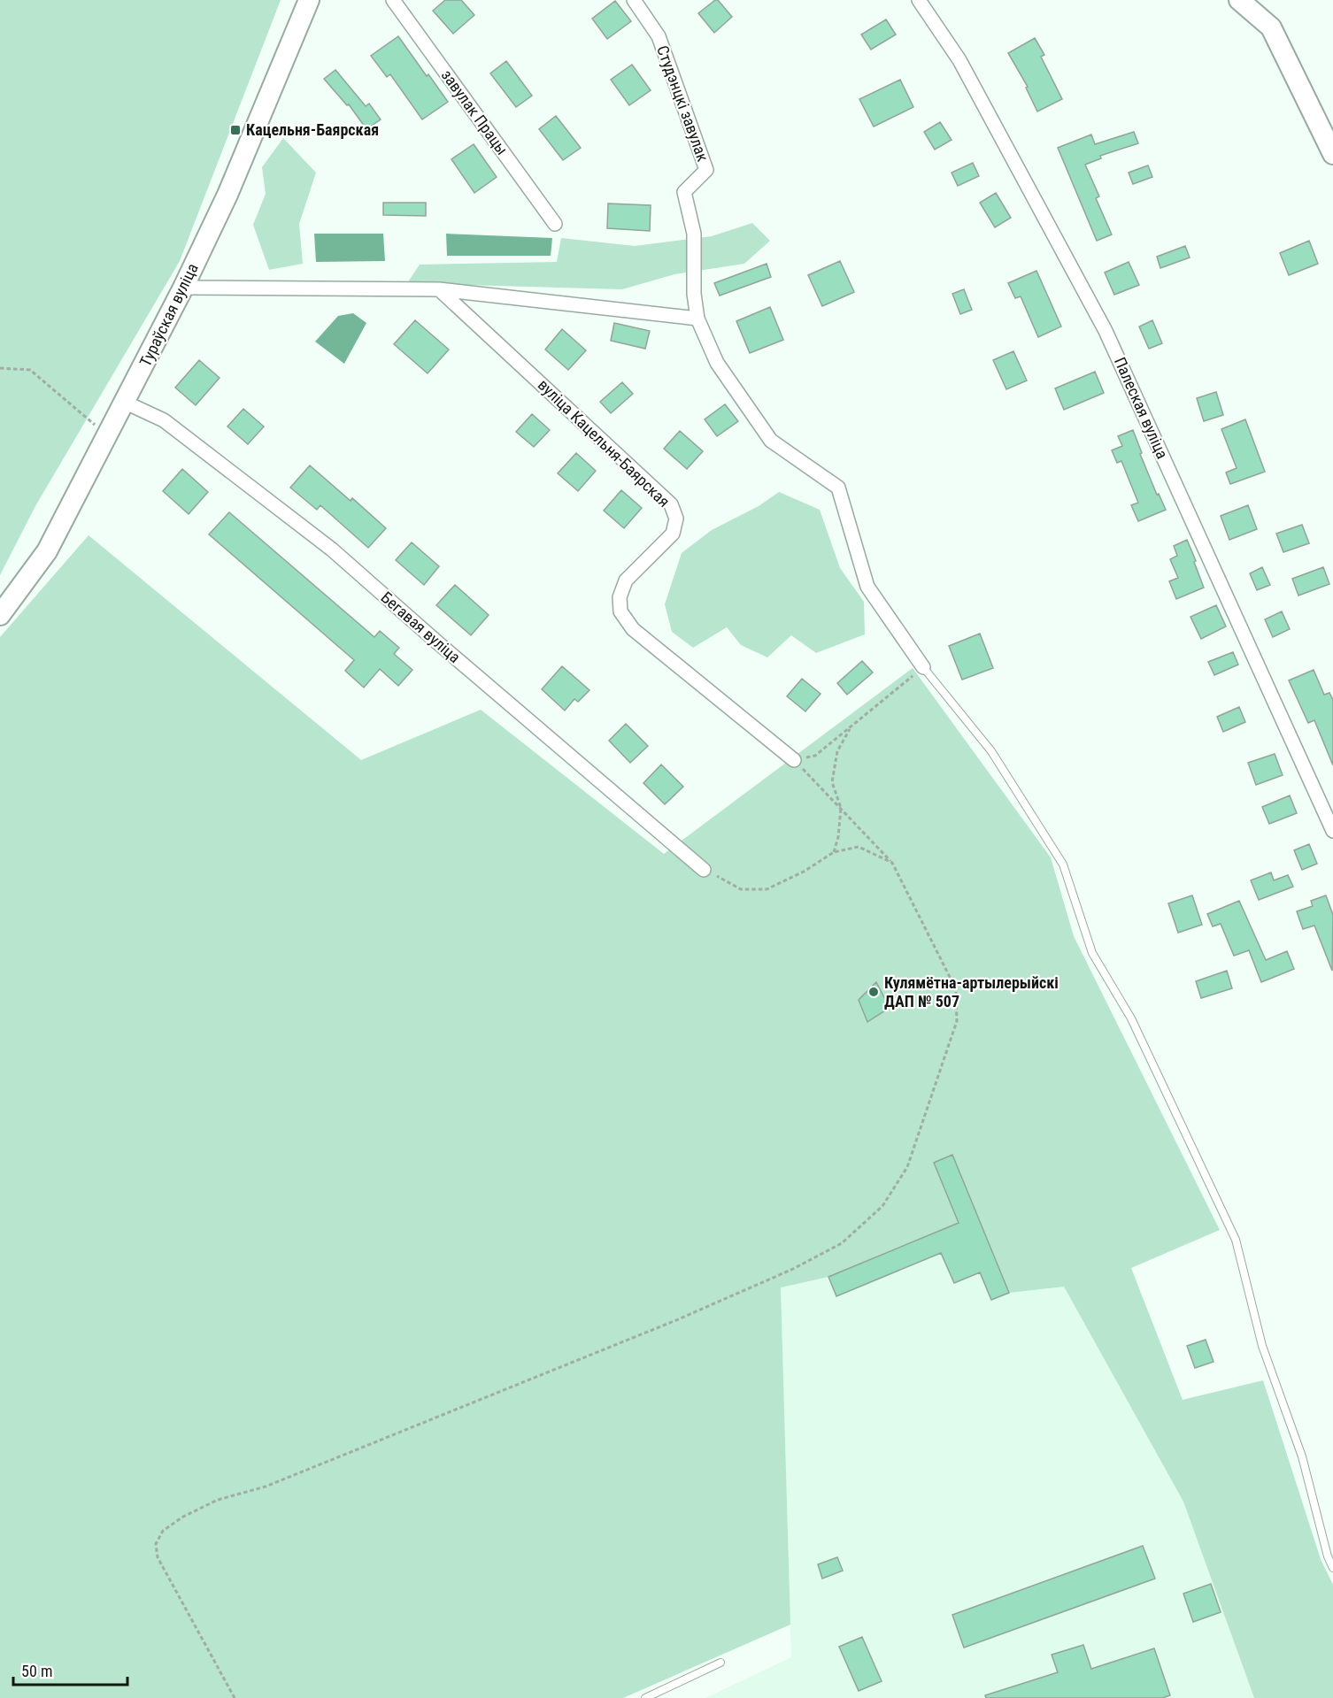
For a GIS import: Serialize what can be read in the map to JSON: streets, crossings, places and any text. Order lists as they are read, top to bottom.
{
  "streets": {
    "street": [
      "Студэнцкі завулак",
      "завулак Працы",
      "Тураўская вуліца",
      "Палеская вуліца",
      "вуліца Кацельня-Баярская",
      "Бегавая вуліца"
    ]
  },
  "crossings": [
    ["Тураўская вуліца", "Бегавая вуліца"]
  ],
  "places": {
    "transit": ["Кацельня-Баярская"],
    "other": ["Кулямётна-артылерыйскі ДАП № 507"]
  },
  "scale_bar": "50 m"
}
